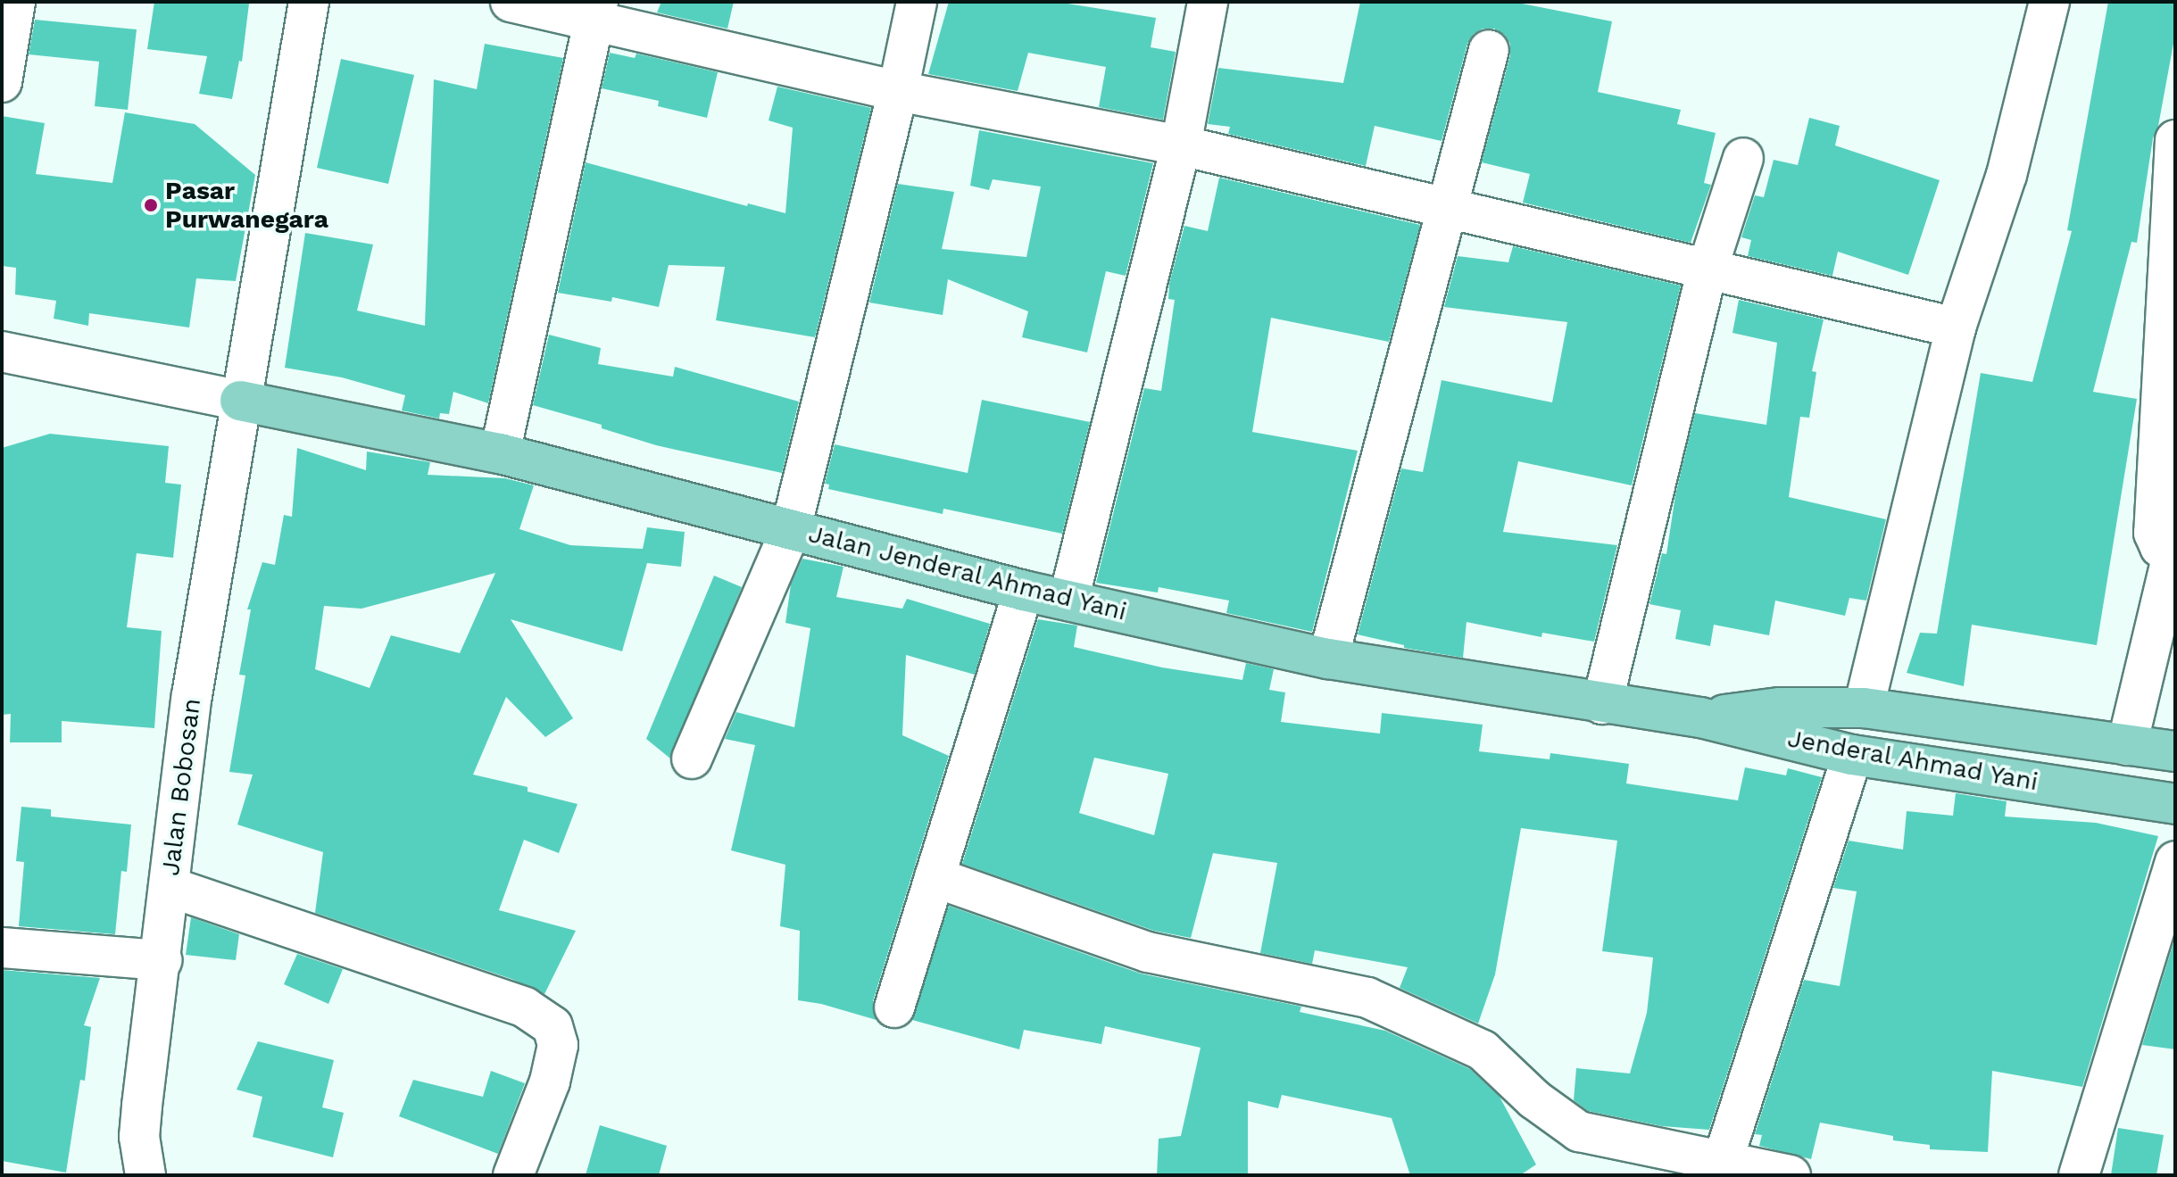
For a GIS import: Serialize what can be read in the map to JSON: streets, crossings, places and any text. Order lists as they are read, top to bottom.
{
  "streets": {
    "main road": ["Jalan Jenderal Ahmad Yani", "Jenderal Ahmad Yani"],
    "street": ["Jalan Bobosan"]
  },
  "crossings": [
    ["Jalan Jenderal Ahmad Yani", "Jenderal Ahmad Yani"],
    ["Jalan Jenderal Ahmad Yani", "Jalan Bobosan"]
  ],
  "places": ["Pasar Purwanegara"]
}
